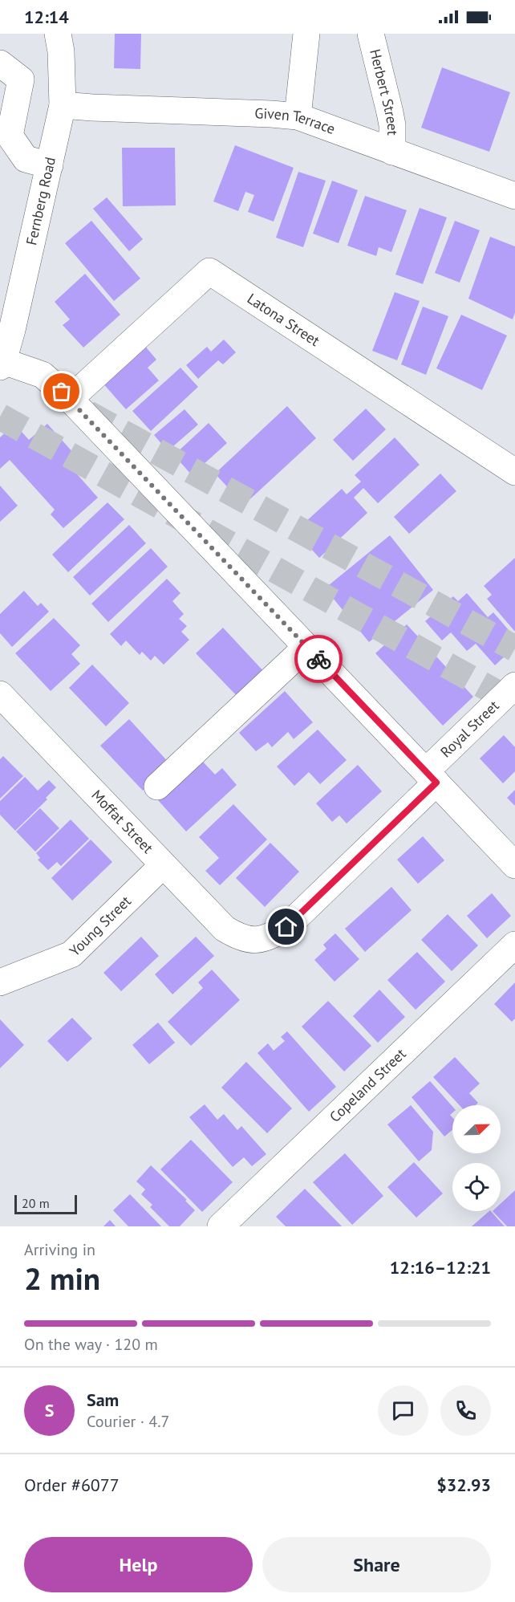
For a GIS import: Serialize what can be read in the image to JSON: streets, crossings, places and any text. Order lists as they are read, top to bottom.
{
  "streets": {
    "street": [
      "Herbert Street",
      "Given Terrace",
      "Fernberg Road",
      "Latona Street",
      "Royal Street",
      "Moffat Street",
      "Young Street",
      "Copeland Street"
    ]
  },
  "crossings": [
    ["Herbert Street", "Given Terrace"],
    ["Given Terrace", "Fernberg Road"],
    ["Royal Street", "Moffat Street"],
    ["Moffat Street", "Young Street"]
  ],
  "scale_bar": "20 m",
  "north": "top right",
  "page": {
    "status": "12:14",
    "scale": "20 m",
    "heading": ["2 min", "Arriving in", "12:16–12:21"],
    "panel": [
      "Sam",
      "Courier · 4.7",
      "Order #6077",
      "$32.93"
    ],
    "bar": "On the way · 120 m",
    "round": "S",
    "buttons": ["Help", "Share"]
  }
}
